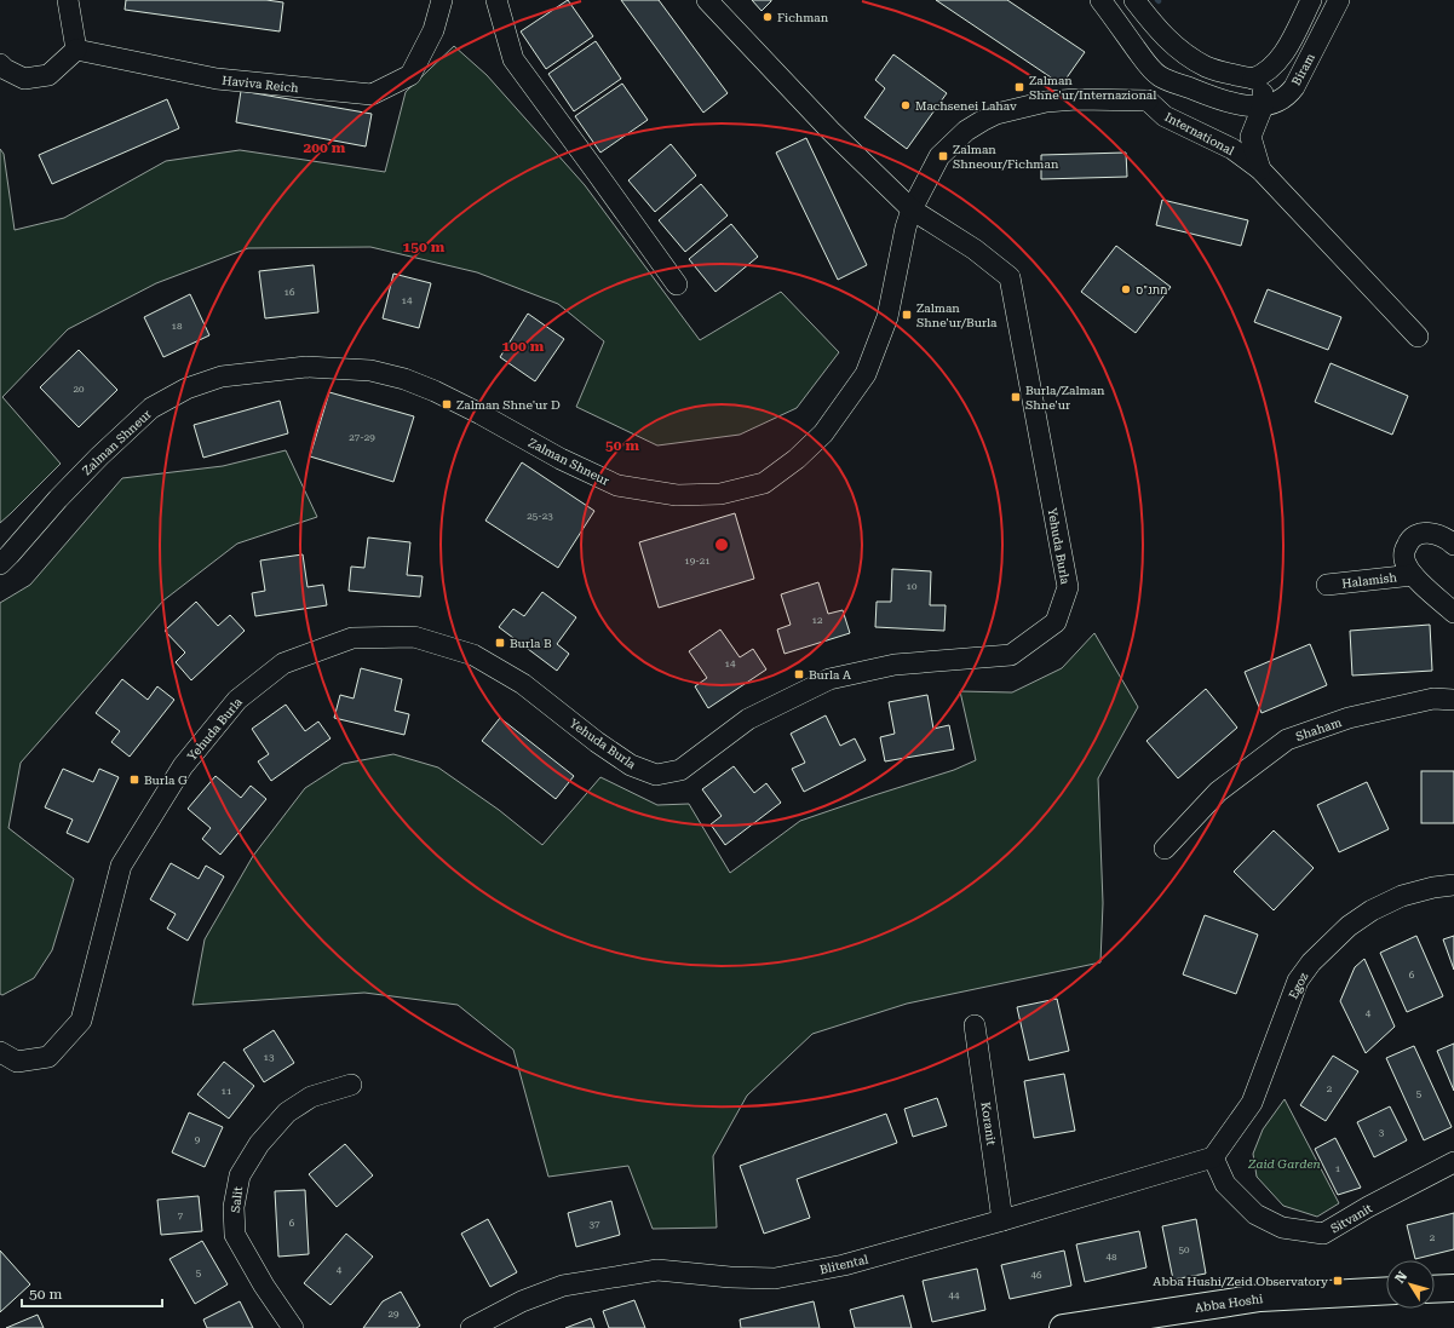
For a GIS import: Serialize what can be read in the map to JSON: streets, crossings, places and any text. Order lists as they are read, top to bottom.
{
  "streets": {
    "main road": ["Abba Hoshi"],
    "street": [
      "Biram",
      "Haviva Reich",
      "International",
      "Zalman Shneur",
      "Yehuda Burla",
      "Halamish",
      "Shaham",
      "Egoz",
      "Koranit",
      "Salit",
      "Sitvanit",
      "Blitental"
    ]
  },
  "crossings": [
    ["Biram", "International"],
    ["International", "Zalman Shneur"],
    ["Zalman Shneur", "Yehuda Burla"],
    ["Egoz", "Sitvanit"],
    ["Egoz", "Blitental"],
    ["Koranit", "Blitental"],
    ["Sitvanit", "Blitental"]
  ],
  "parks": ["Zaid Garden"],
  "places": {
    "other": ["Fichman", "Machsenei Lahav", "מתנ\"ס"],
    "transit": [
      "Zalman Shne'ur/Internazional",
      "Zalman Shneour/Fichman",
      "Zalman Shne'ur/Burla",
      "Burla/Zalman Shne'ur",
      "Zalman Shne'ur D",
      "Burla B",
      "Burla A",
      "Burla G",
      "Abba Hushi/Zeid Observatory"
    ]
  },
  "house_numbers": [
    "16",
    "14",
    "18",
    "20",
    "27-29",
    "25-23",
    "19-21",
    "10",
    "12",
    "14",
    "6",
    "4",
    "13",
    "2",
    "11",
    "5",
    "3",
    "9",
    "1",
    "7",
    "6",
    "37",
    "2",
    "50",
    "48",
    "4",
    "5",
    "46",
    "44",
    "29"
  ],
  "scale_bar": "50 m",
  "north": "top left",
  "rings": [
    "200 m",
    "150 m",
    "100 m",
    "50 m"
  ]
}
